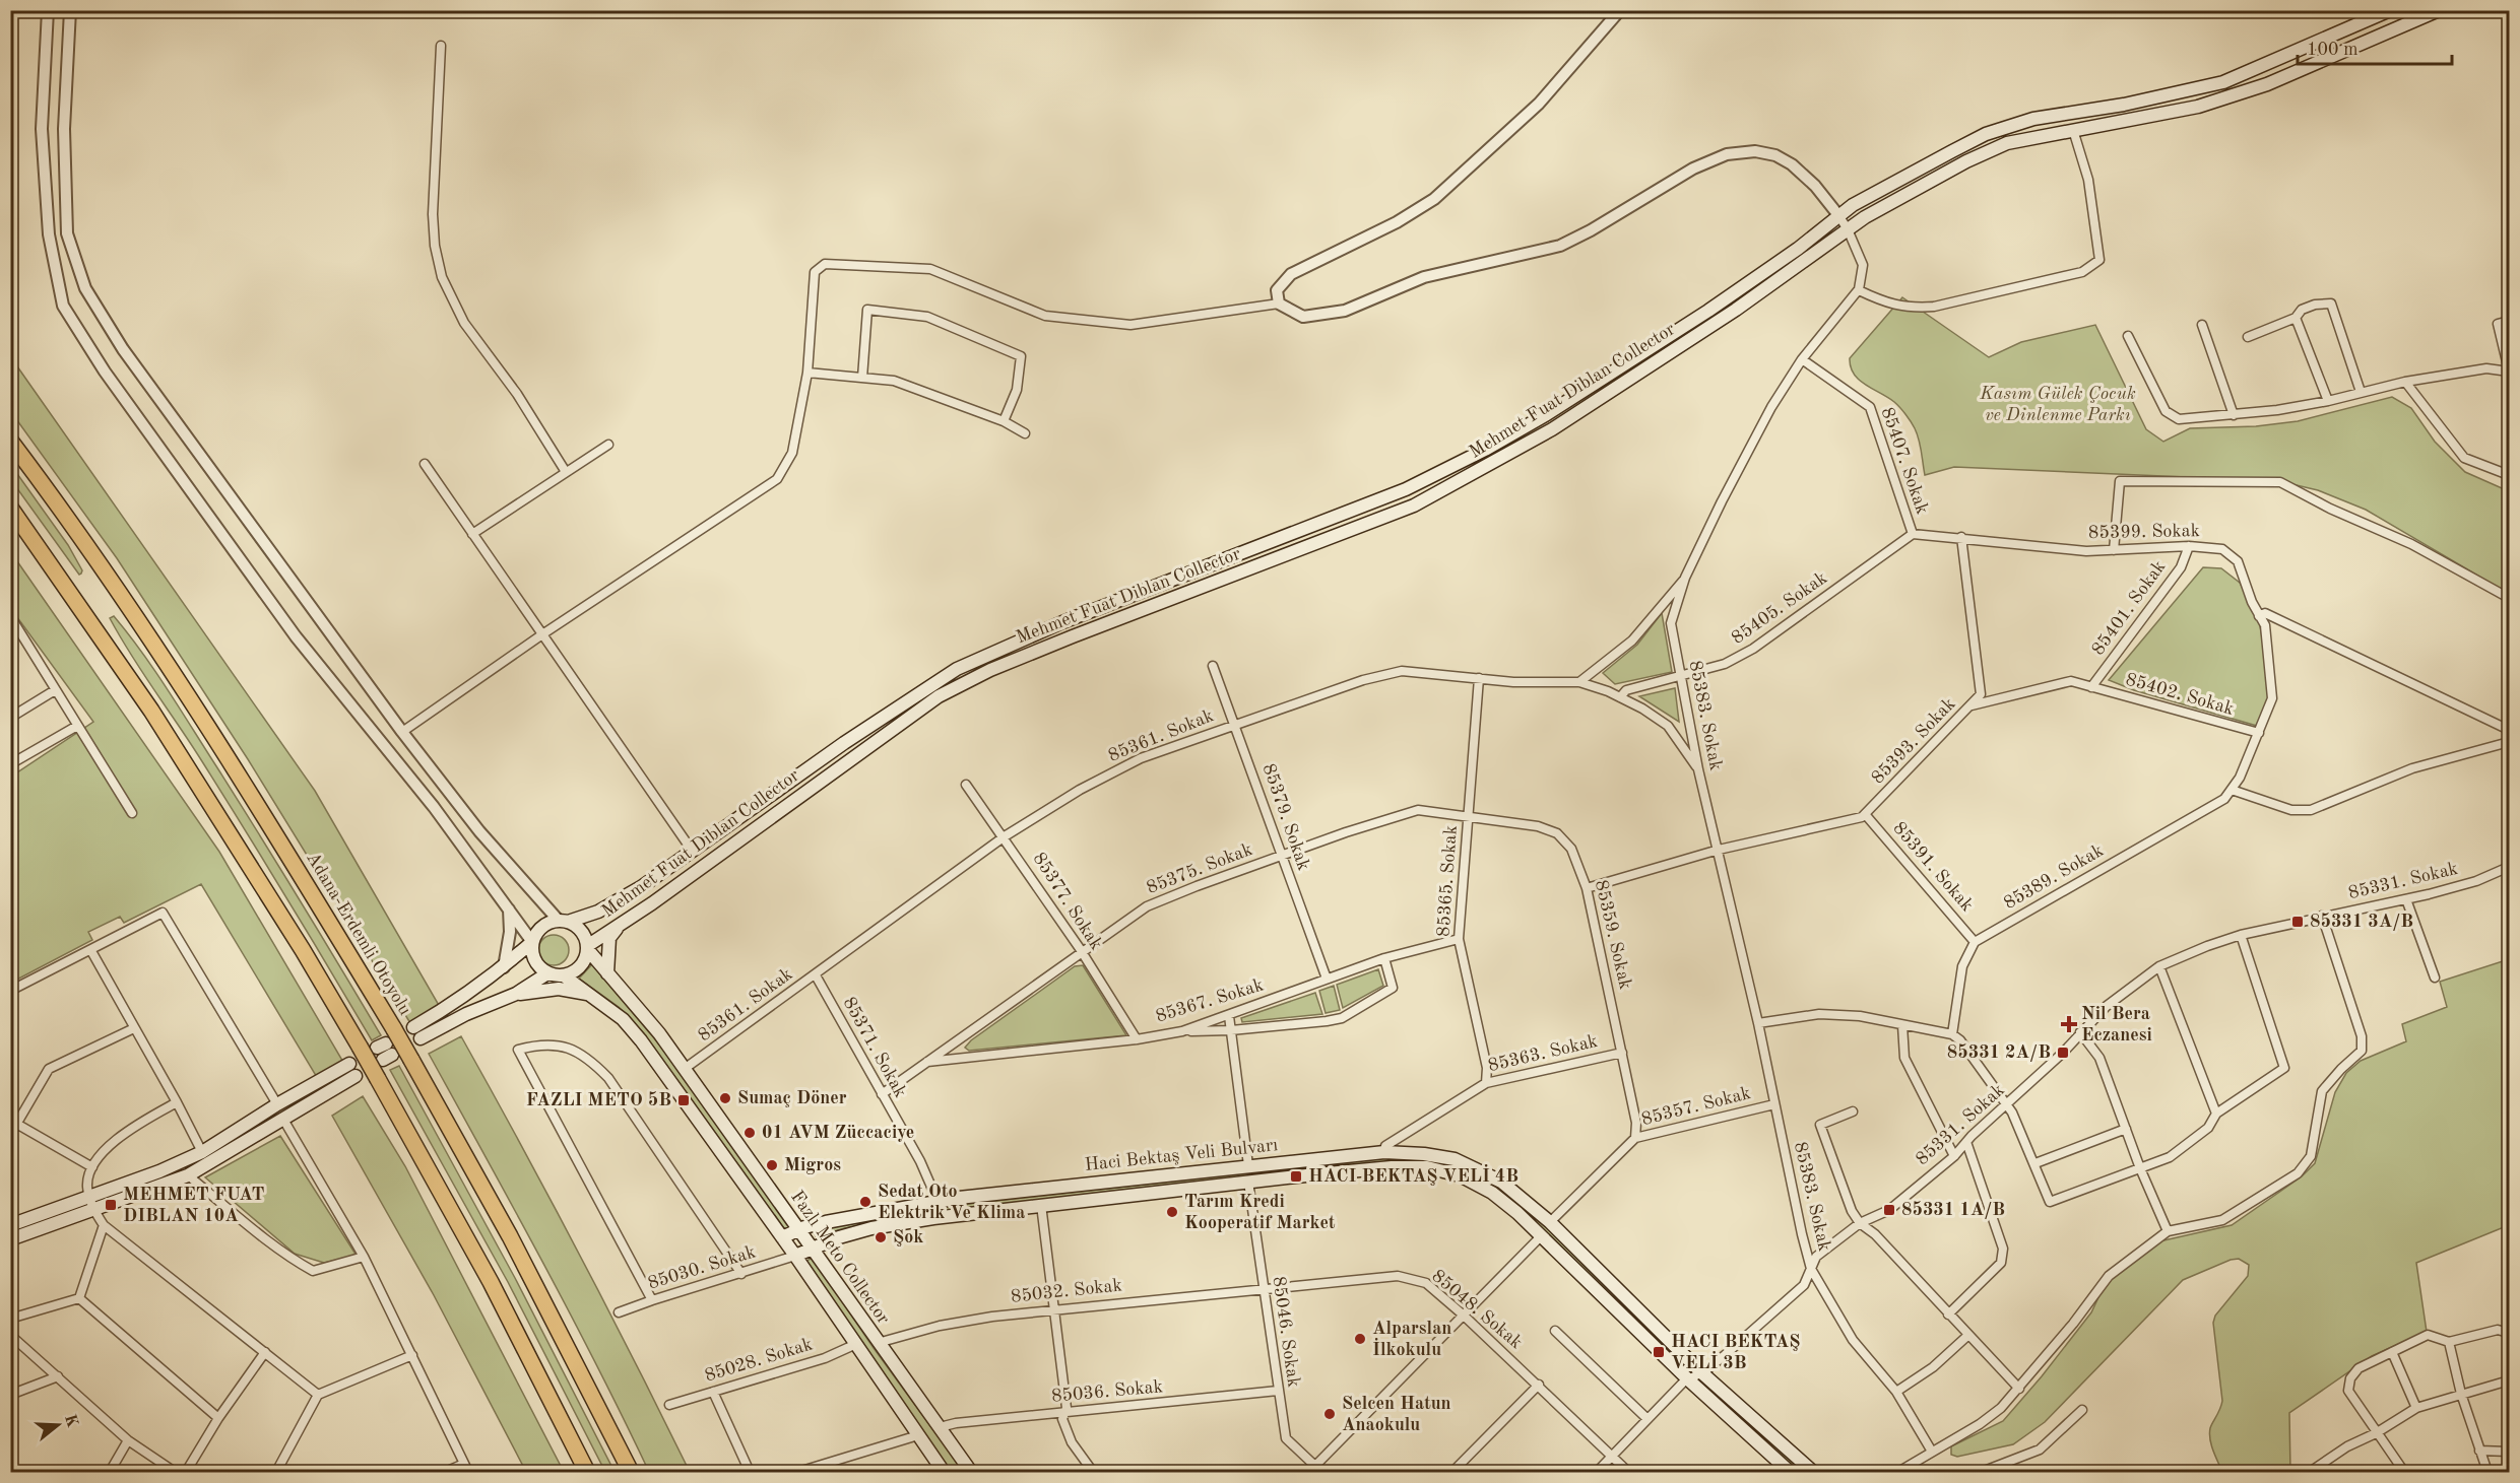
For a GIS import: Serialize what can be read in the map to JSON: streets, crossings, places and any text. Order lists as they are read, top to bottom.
{
  "streets": {
    "highway": ["Adana-Erdemli Otoyolu"],
    "main road": ["Mehmet Fuat Diblan Collector", "Haci Bektaş Veli Bulvarı", "Fazlı Meto Collector"],
    "street": [
      "85407. Sokak",
      "85399. Sokak",
      "85405. Sokak",
      "85401. Sokak",
      "85402. Sokak",
      "85383. Sokak",
      "85361. Sokak",
      "85393. Sokak",
      "85379. Sokak",
      "85391. Sokak",
      "85375. Sokak",
      "85389. Sokak",
      "85365. Sokak",
      "85331. Sokak",
      "85377. Sokak",
      "85359. Sokak",
      "85367. Sokak",
      "85371. Sokak",
      "85363. Sokak",
      "85357. Sokak",
      "85030. Sokak",
      "85032. Sokak",
      "85048. Sokak",
      "85046. Sokak",
      "85028. Sokak",
      "85036. Sokak"
    ]
  },
  "crossings": [
    ["Mehmet Fuat Diblan Collector", "Fazlı Meto Collector"],
    ["85407. Sokak", "85399. Sokak"],
    ["85407. Sokak", "85405. Sokak"],
    ["85407. Sokak", "85383. Sokak"],
    ["85399. Sokak", "85405. Sokak"],
    ["85399. Sokak", "85401. Sokak"],
    ["85399. Sokak", "85402. Sokak"],
    ["85399. Sokak", "85393. Sokak"],
    ["85399. Sokak", "85389. Sokak"],
    ["85405. Sokak", "85383. Sokak"],
    ["85405. Sokak", "85361. Sokak"],
    ["85401. Sokak", "85402. Sokak"],
    ["85402. Sokak", "85393. Sokak"],
    ["85383. Sokak", "85361. Sokak"],
    ["85383. Sokak", "85331. Sokak"],
    ["85383. Sokak", "85357. Sokak"],
    ["85361. Sokak", "85379. Sokak"],
    ["85361. Sokak", "85365. Sokak"],
    ["85361. Sokak", "85377. Sokak"],
    ["85361. Sokak", "85371. Sokak"],
    ["85361. Sokak", "Fazlı Meto Collector"],
    ["85393. Sokak", "85391. Sokak"],
    ["85379. Sokak", "85375. Sokak"],
    ["85379. Sokak", "85367. Sokak"],
    ["85391. Sokak", "85389. Sokak"],
    ["85375. Sokak", "85365. Sokak"],
    ["85375. Sokak", "85377. Sokak"],
    ["85375. Sokak", "85359. Sokak"],
    ["85375. Sokak", "85367. Sokak"],
    ["85375. Sokak", "85371. Sokak"],
    ["85365. Sokak", "85359. Sokak"],
    ["85365. Sokak", "85367. Sokak"],
    ["85365. Sokak", "85363. Sokak"],
    ["85331. Sokak", "Haci Bektaş Veli Bulvarı"],
    ["85331. Sokak", "85048. Sokak"],
    ["85377. Sokak", "85367. Sokak"],
    ["85359. Sokak", "85363. Sokak"],
    ["85359. Sokak", "85357. Sokak"],
    ["85371. Sokak", "Haci Bektaş Veli Bulvarı"],
    ["85363. Sokak", "Haci Bektaş Veli Bulvarı"],
    ["85357. Sokak", "Haci Bektaş Veli Bulvarı"],
    ["Haci Bektaş Veli Bulvarı", "Fazlı Meto Collector"],
    ["Haci Bektaş Veli Bulvarı", "85030. Sokak"],
    ["Haci Bektaş Veli Bulvarı", "85046. Sokak"],
    ["Fazlı Meto Collector", "85030. Sokak"],
    ["Fazlı Meto Collector", "85032. Sokak"],
    ["Fazlı Meto Collector", "85028. Sokak"],
    ["Fazlı Meto Collector", "85036. Sokak"],
    ["85032. Sokak", "85048. Sokak"],
    ["85032. Sokak", "85046. Sokak"],
    ["85048. Sokak", "85046. Sokak"],
    ["85046. Sokak", "85036. Sokak"]
  ],
  "parks": ["Kasım Gülek Çocuk ve Dinlenme Parkı"],
  "places": {
    "transit": [
      "85331 3A/B",
      "85331 2A/B",
      "FAZLI METO 5B",
      "HACI BEKTAŞ VELİ 4B",
      "MEHMET FUAT DIBLAN 10A",
      "85331 1A/B",
      "HACI BEKTAŞ VELİ 3B"
    ],
    "health": ["Nil Bera Eczanesi"],
    "other": [
      "Sumaç Döner",
      "01 AVM Züccaciye",
      "Migros",
      "Sedat Oto Elektrik Ve Klima",
      "Tarım Kredi Kooperatif Market",
      "Şok",
      "Alparslan İlkokulu",
      "Selcen Hatun Anaokulu"
    ]
  },
  "scale_bar": "100 m",
  "north": "right"
}
